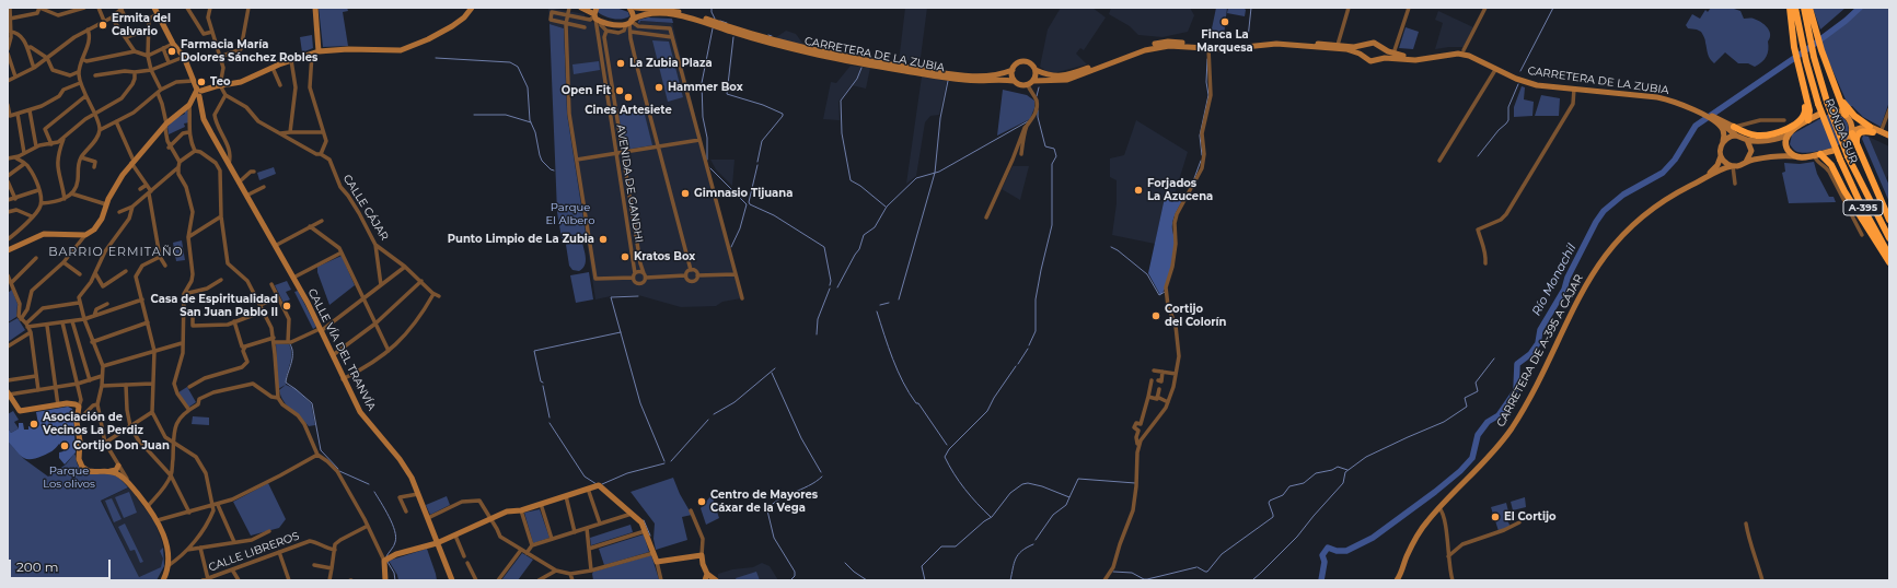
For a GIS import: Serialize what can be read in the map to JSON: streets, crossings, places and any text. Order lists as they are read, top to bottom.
{
  "streets": {
    "highway": ["RONDA SUR", "A-395"],
    "street": [
      "CARRETERA DE LA ZUBIA",
      "AVENIDA DE GANDHI",
      "CALLE CÁJAR",
      "CALLE VÍA DEL TRANVÍA",
      "CARRETERA DE A-395 A CÁJAR",
      "CALLE LIBREROS"
    ]
  },
  "crossings": [
    ["CARRETERA DE LA ZUBIA", "AVENIDA DE GANDHI"],
    ["CARRETERA DE LA ZUBIA", "CARRETERA DE A-395 A CÁJAR"]
  ],
  "districts": ["BARRIO ERMITAÑO"],
  "water": ["Río Monachil"],
  "parks": ["Parque El Albero", "Parque Los olivos"],
  "places": [
    "Finca La Marquesa",
    "Ermita del Calvario",
    "Farmacia María Dolores Sánchez Robles",
    "La Zubia Plaza",
    "Teo",
    "Hammer Box",
    "Open Fit",
    "Cines Artesiete",
    "Forjados La Azucena",
    "Gimnasio Tijuana",
    "Punto Limpio de La Zubia",
    "Kratos Box",
    "Casa de Espiritualidad San Juan Pablo II",
    "Cortijo del Colorín",
    "Asociación de Vecinos La Perdiz",
    "Cortijo Don Juan",
    "Centro de Mayores Cáxar de la Vega",
    "El Cortijo"
  ],
  "scale_bar": "200 m"
}
